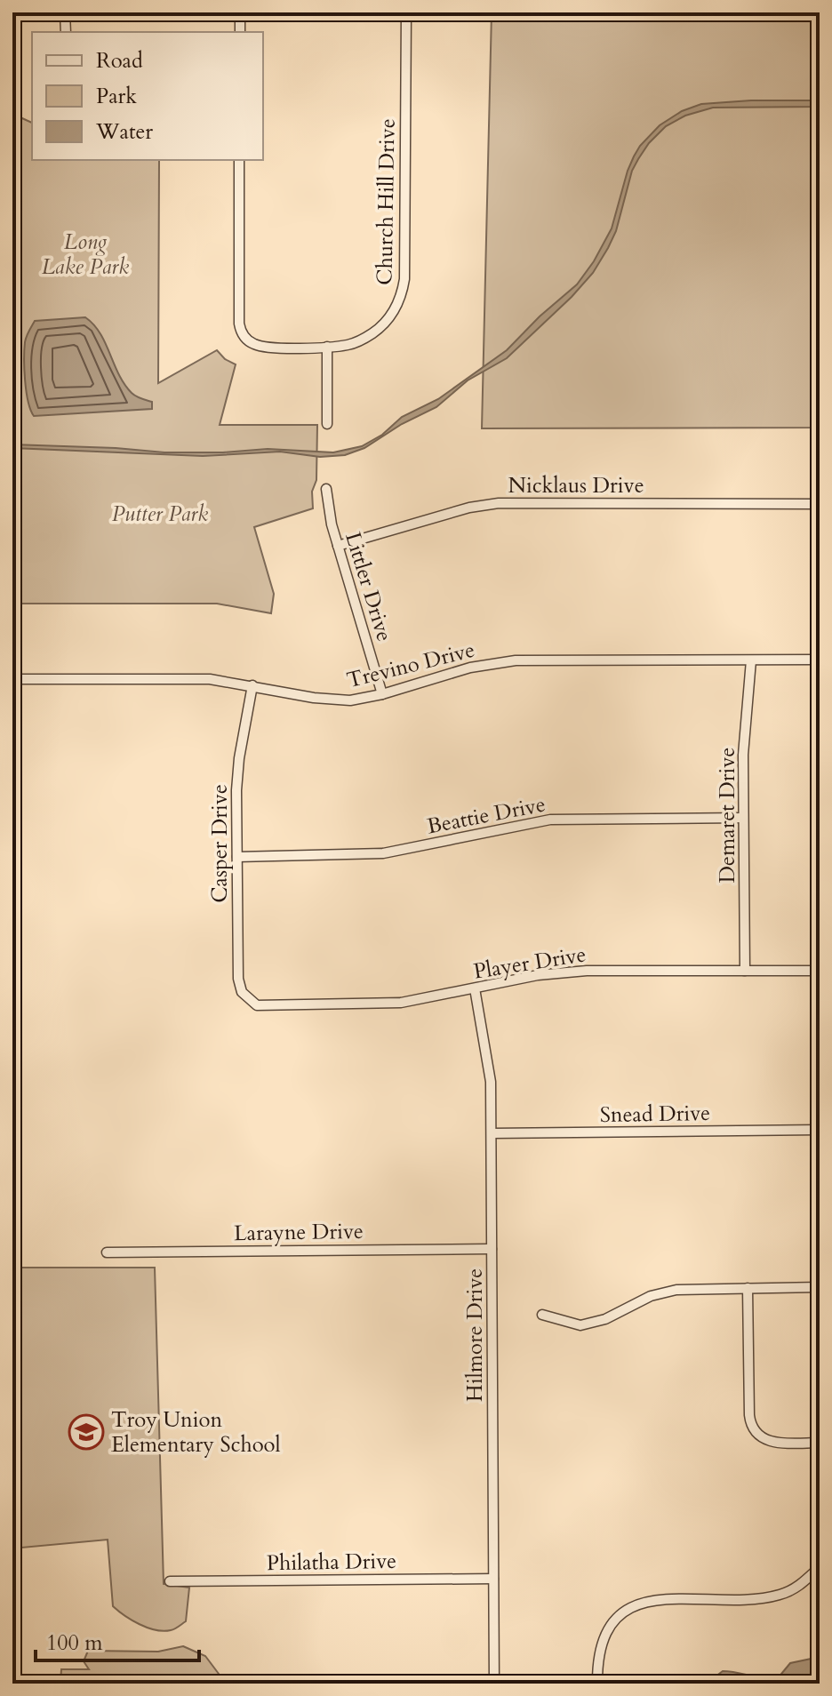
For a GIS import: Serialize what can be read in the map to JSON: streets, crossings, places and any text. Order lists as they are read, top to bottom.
{
  "streets": {
    "street": [
      "Church Hill Drive",
      "Nicklaus Drive",
      "Littler Drive",
      "Trevino Drive",
      "Beattie Drive",
      "Demaret Drive",
      "Casper Drive",
      "Player Drive",
      "Snead Drive",
      "Larayne Drive",
      "Hilmore Drive",
      "Philatha Drive"
    ]
  },
  "crossings": [
    ["Nicklaus Drive", "Littler Drive"],
    ["Littler Drive", "Trevino Drive"],
    ["Trevino Drive", "Demaret Drive"],
    ["Trevino Drive", "Casper Drive"],
    ["Beattie Drive", "Demaret Drive"],
    ["Beattie Drive", "Casper Drive"],
    ["Demaret Drive", "Player Drive"],
    ["Casper Drive", "Player Drive"],
    ["Player Drive", "Hilmore Drive"],
    ["Snead Drive", "Hilmore Drive"],
    ["Larayne Drive", "Hilmore Drive"],
    ["Hilmore Drive", "Philatha Drive"]
  ],
  "parks": ["Long Lake Park", "Putter Park"],
  "places": {
    "school or university": ["Troy Union Elementary School"]
  },
  "legend": ["Road", "Park", "Water"],
  "scale_bar": "100 m"
}
